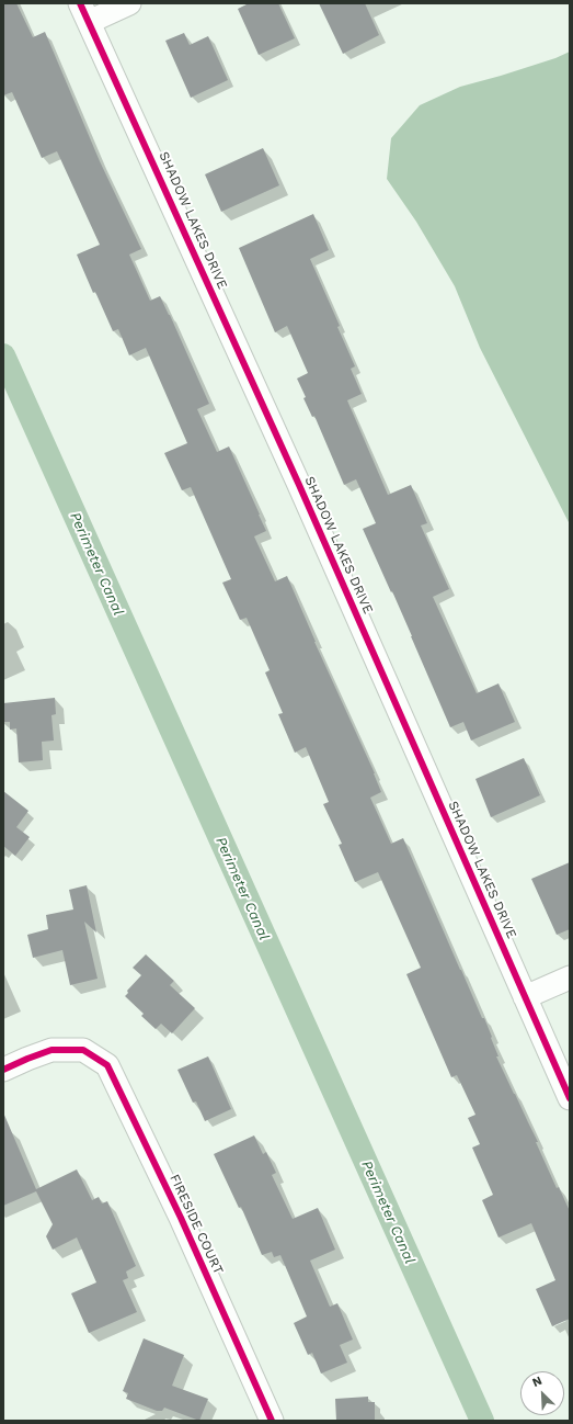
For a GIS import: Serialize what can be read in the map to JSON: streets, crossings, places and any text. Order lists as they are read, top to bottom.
{
  "streets": {
    "street": ["SHADOW LAKES DRIVE", "FIRESIDE COURT"]
  },
  "water": ["Perimeter Canal"],
  "north": "top left"
}
